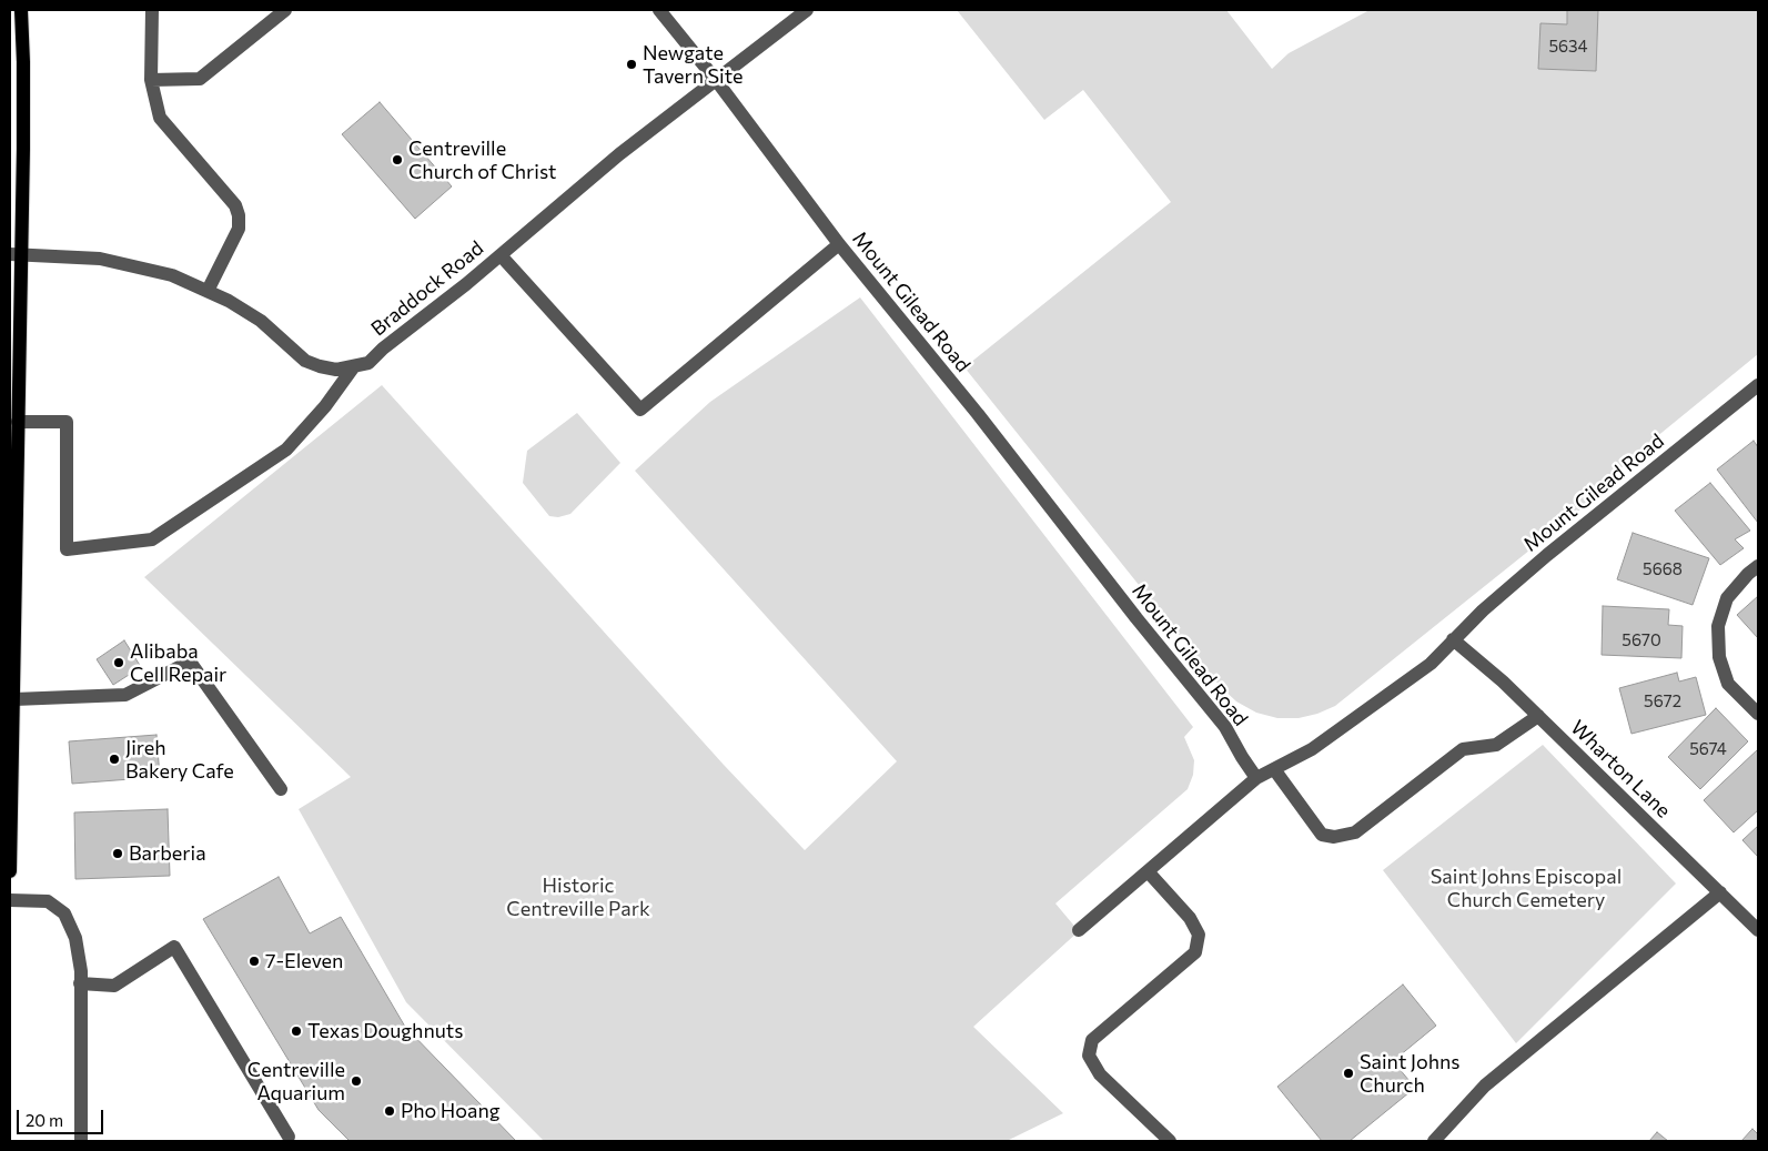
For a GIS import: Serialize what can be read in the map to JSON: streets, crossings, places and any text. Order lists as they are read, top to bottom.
{
  "streets": {
    "street": ["Braddock Road", "Mount Gilead Road", "Wharton Lane"]
  },
  "crossings": [
    ["Braddock Road", "Mount Gilead Road"],
    ["Mount Gilead Road", "Wharton Lane"]
  ],
  "parks": ["Saint Johns Episcopal Church Cemetery", "Historic Centreville Park"],
  "places": [
    "Newgate Tavern Site",
    "Centreville Church of Christ",
    "Alibaba Cell Repair",
    "Jireh Bakery Cafe",
    "Barberia",
    "7-Eleven",
    "Texas Doughnuts",
    "Saint Johns Church",
    "Centreville Aquarium",
    "Pho Hoang"
  ],
  "house_numbers": [
    "5634",
    "5668",
    "5670",
    "5672",
    "5674"
  ],
  "scale_bar": "20 m"
}
